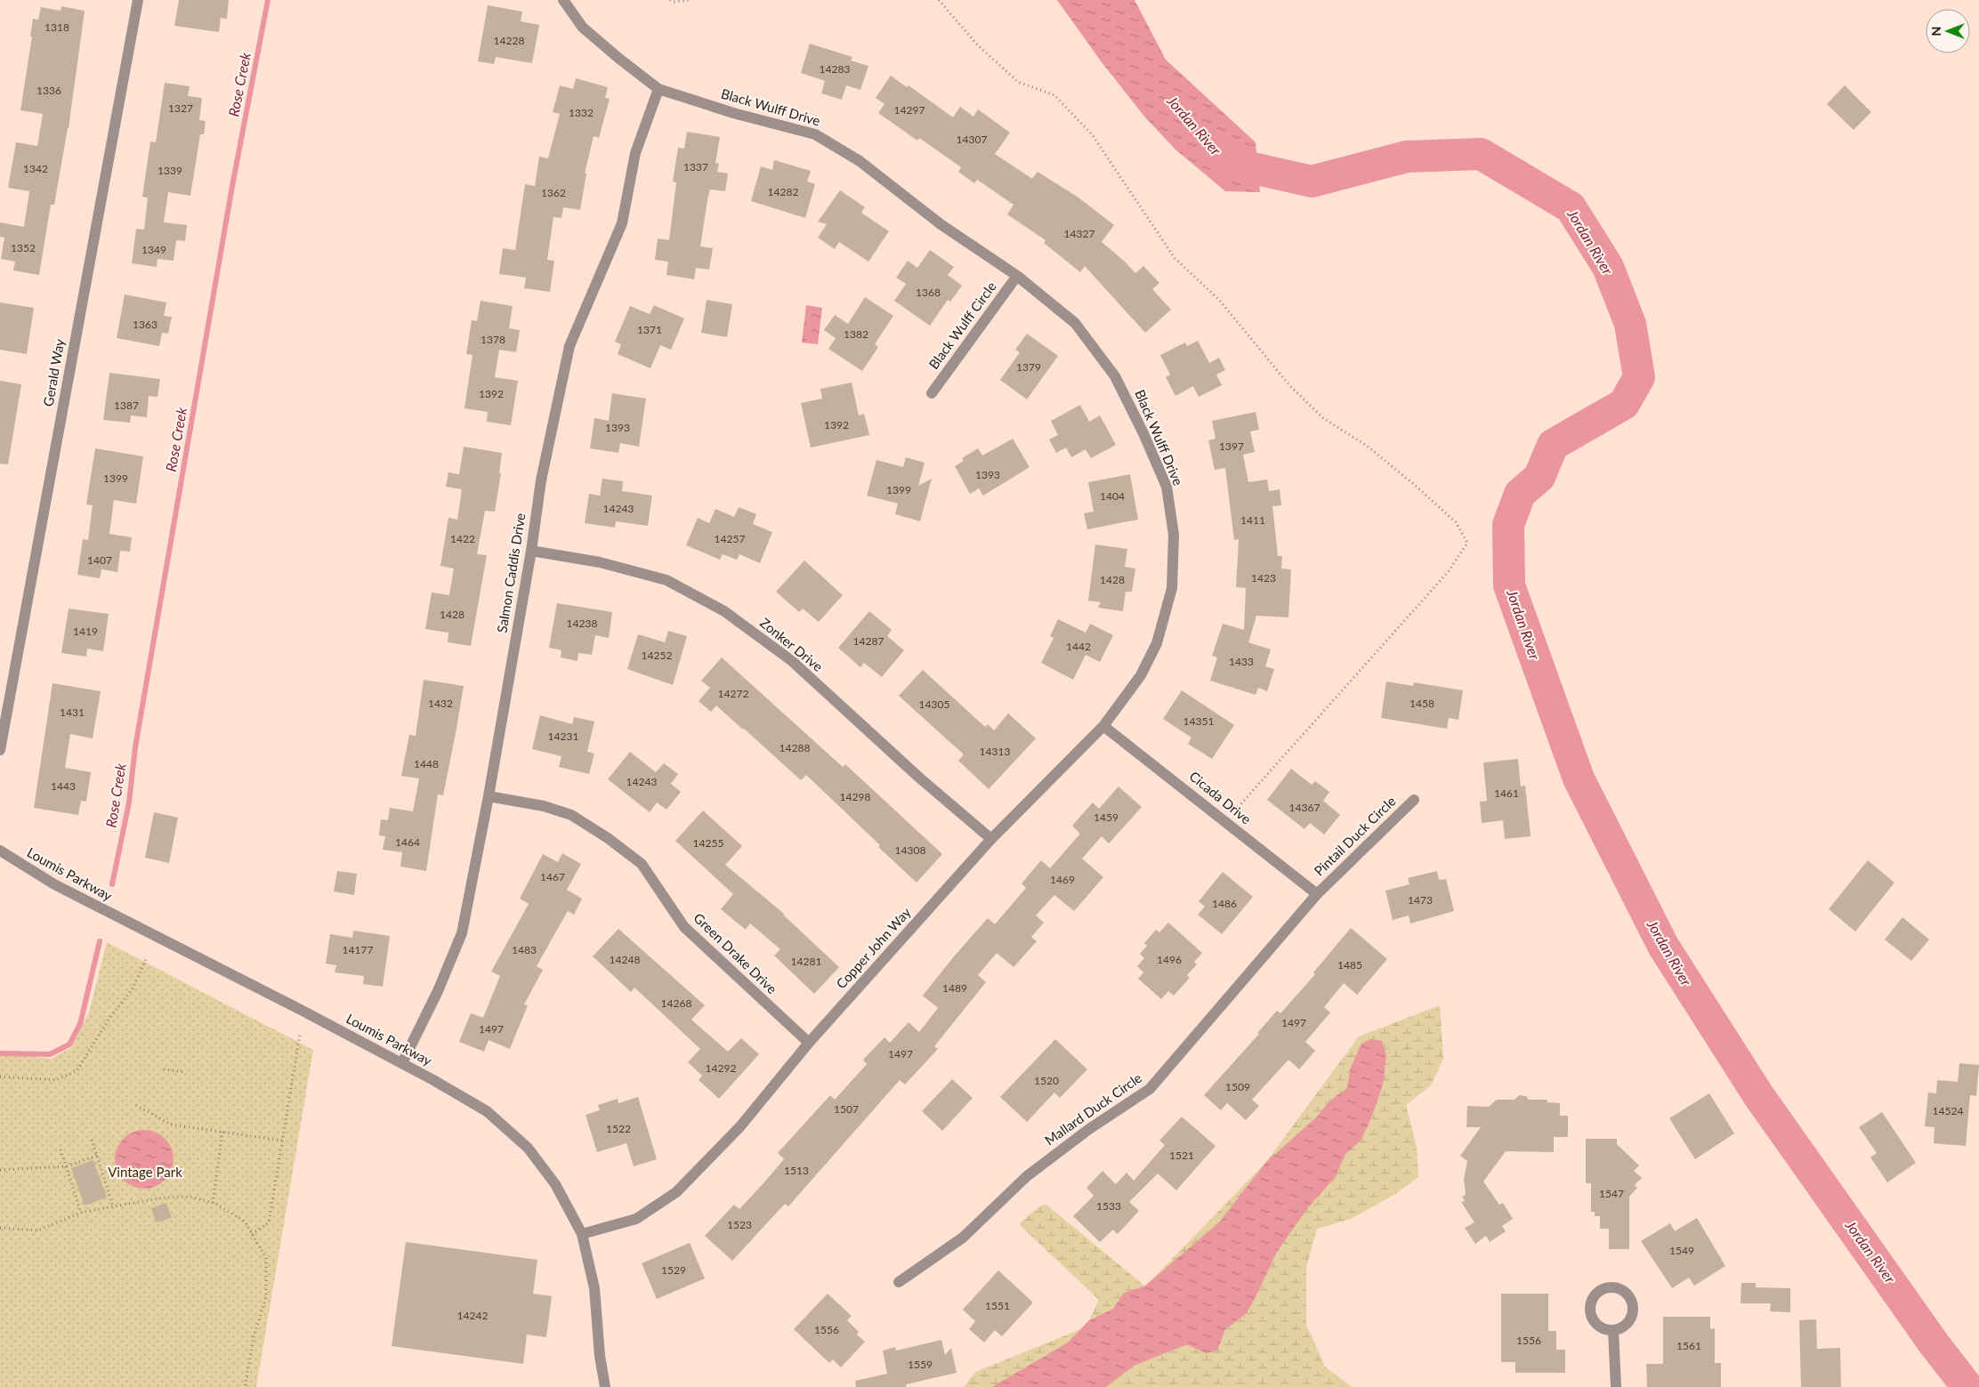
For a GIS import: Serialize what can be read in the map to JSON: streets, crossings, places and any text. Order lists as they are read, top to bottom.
{
  "streets": {
    "street": [
      "Black Wulff Drive",
      "Black Wulff Circle",
      "Gerald Way",
      "Salmon Caddis Drive",
      "Zonker Drive",
      "Cicada Drive",
      "Pintail Duck Circle",
      "Loumis Parkway",
      "Copper John Way",
      "Green Drake Drive",
      "Mallard Duck Circle"
    ]
  },
  "crossings": [
    ["Black Wulff Drive", "Black Wulff Circle"],
    ["Black Wulff Drive", "Salmon Caddis Drive"],
    ["Black Wulff Drive", "Copper John Way"],
    ["Salmon Caddis Drive", "Zonker Drive"],
    ["Salmon Caddis Drive", "Loumis Parkway"],
    ["Salmon Caddis Drive", "Green Drake Drive"],
    ["Zonker Drive", "Copper John Way"],
    ["Cicada Drive", "Pintail Duck Circle"],
    ["Cicada Drive", "Copper John Way"],
    ["Cicada Drive", "Mallard Duck Circle"],
    ["Pintail Duck Circle", "Mallard Duck Circle"],
    ["Loumis Parkway", "Copper John Way"],
    ["Copper John Way", "Green Drake Drive"]
  ],
  "water": ["Rose Creek", "Jordan River"],
  "parks": ["Vintage Park"],
  "house_numbers": [
    "1318",
    "14228",
    "14283",
    "1336",
    "1327",
    "14297",
    "1332",
    "14307",
    "1337",
    "1342",
    "1339",
    "14282",
    "1362",
    "14327",
    "1352",
    "1349",
    "1368",
    "1363",
    "1371",
    "1382",
    "1378",
    "1379",
    "1392",
    "1387",
    "1392",
    "1393",
    "1397",
    "1393",
    "1399",
    "1399",
    "1404",
    "14243",
    "1411",
    "1422",
    "14257",
    "1407",
    "1423",
    "1428",
    "1428",
    "14238",
    "1419",
    "14287",
    "1442",
    "14252",
    "1433",
    "14272",
    "1432",
    "1458",
    "14305",
    "1431",
    "14351",
    "14231",
    "14288",
    "14313",
    "1448",
    "14243",
    "1443",
    "1461",
    "14298",
    "14367",
    "1459",
    "1464",
    "14255",
    "14308",
    "1467",
    "1469",
    "1473",
    "1486",
    "14177",
    "1483",
    "14248",
    "1496",
    "14281",
    "1485",
    "1489",
    "14268",
    "1497",
    "1497",
    "1497",
    "14292",
    "1520",
    "1509",
    "1507",
    "14524",
    "1522",
    "1521",
    "1513",
    "1547",
    "1533",
    "1523",
    "1549",
    "1529",
    "1551",
    "14242",
    "1556",
    "1556",
    "1561",
    "1559"
  ],
  "north": "left"
}
